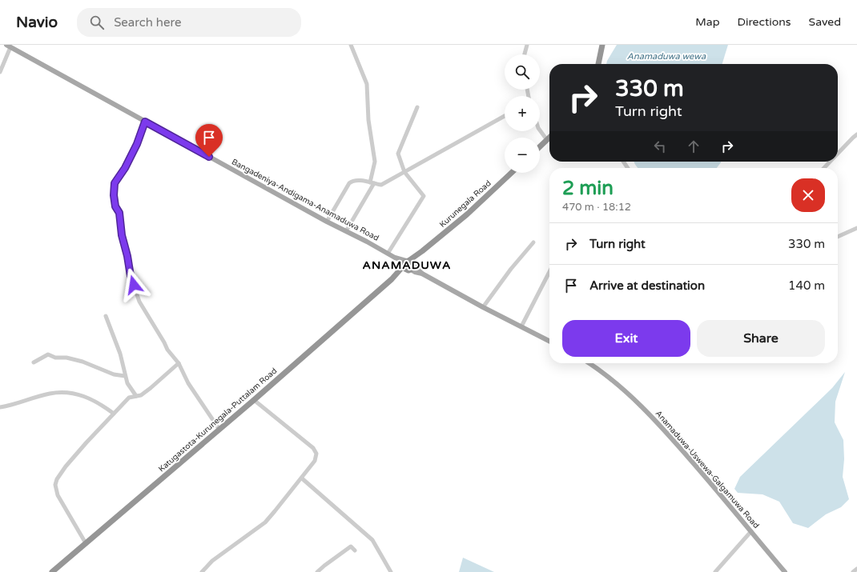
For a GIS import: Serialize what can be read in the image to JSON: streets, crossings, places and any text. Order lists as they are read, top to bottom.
{
  "streets": {
    "highway": ["Kurunegala Road", "Katugastota-Kurunegala-Puttalam Road"],
    "main road": ["Bangadeniya-Andigama-Anamaduwa Road", "Anamaduwa-Uswewa-Galgamuwa Road"]
  },
  "crossings": [
    ["Bangadeniya-Andigama-Anamaduwa Road", "Kurunegala Road"],
    ["Bangadeniya-Andigama-Anamaduwa Road", "Katugastota-Kurunegala-Puttalam Road"],
    ["Kurunegala Road", "Katugastota-Kurunegala-Puttalam Road"]
  ],
  "districts": ["ANAMADUWA"],
  "water": ["Anamaduwa wewa"],
  "page": {
    "header": "Navio",
    "search": "Search here",
    "nav": ["Map", "Directions", "Saved"],
    "map_buttons": ["+", "−"],
    "turn": ["330 m", "Turn right"],
    "heading": ["2 min", "470 m · 18:12"],
    "list": [
      {
        "name": "Turn right",
        "value": "330 m"
      },
      {
        "name": "Arrive at destination",
        "value": "140 m"
      }
    ],
    "buttons": ["Exit", "Share"]
  }
}
